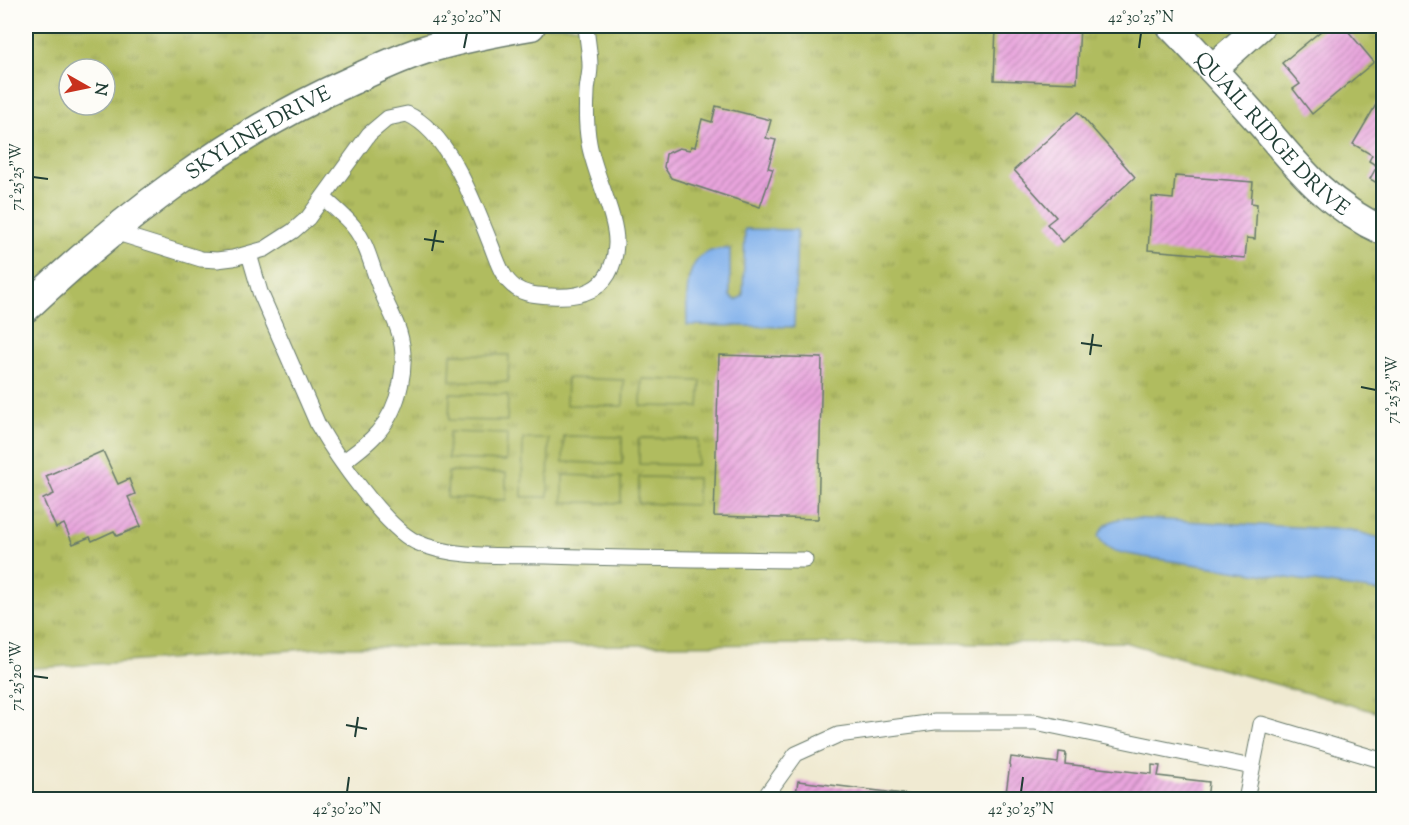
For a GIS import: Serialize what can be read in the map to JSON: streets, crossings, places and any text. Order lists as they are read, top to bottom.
{
  "streets": {
    "street": ["SKYLINE DRIVE", "QUAIL RIDGE DRIVE"]
  },
  "north": "right",
  "coordinates": [
    "42°30'20\"N",
    "42°30'25\"N",
    "71°25'25\"W",
    "71°25'20\"W"
  ]
}
